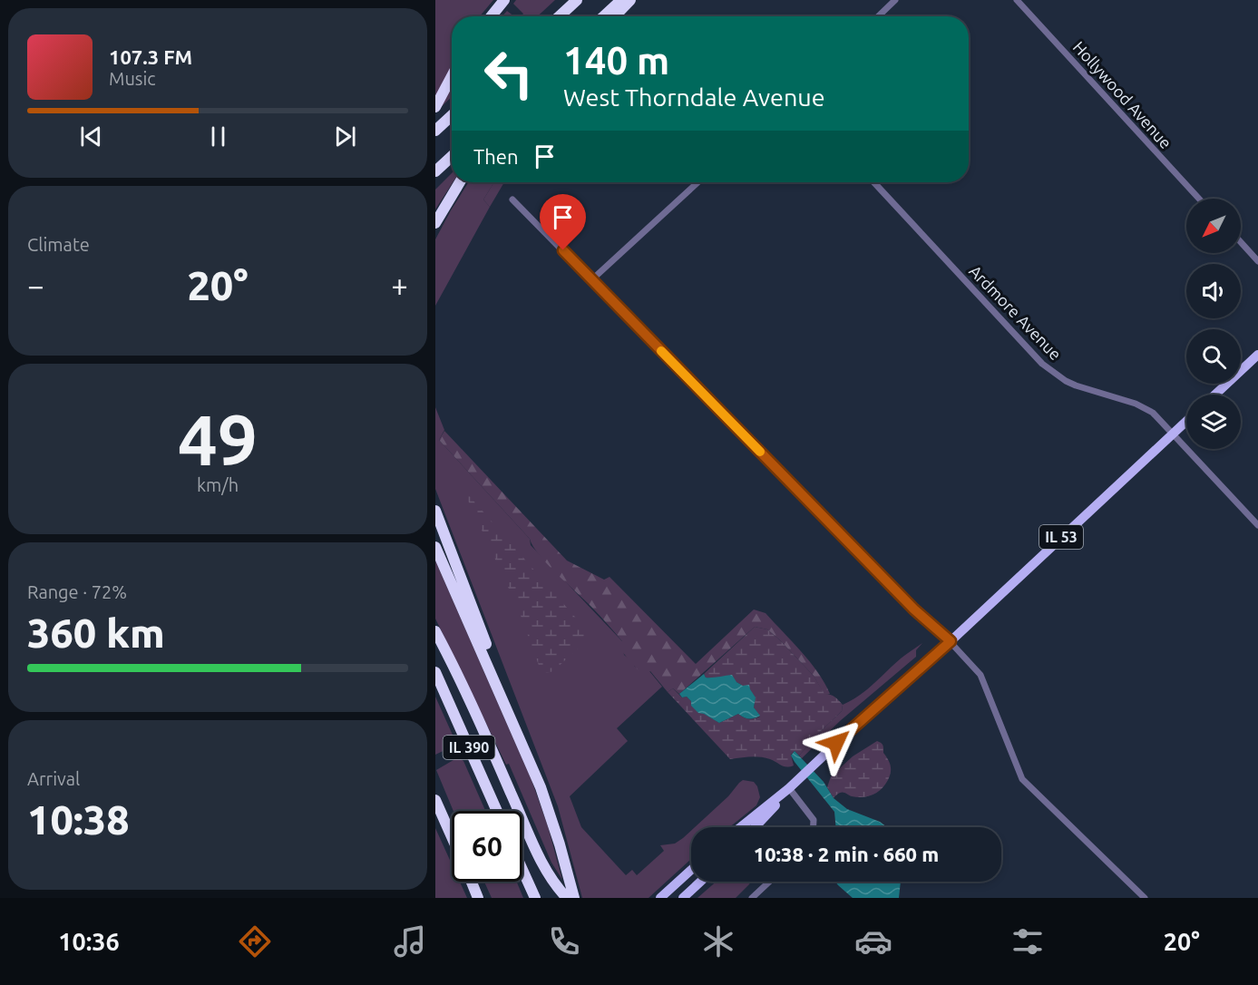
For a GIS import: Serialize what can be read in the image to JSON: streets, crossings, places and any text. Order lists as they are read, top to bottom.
{
  "streets": {
    "highway": ["IL 390"],
    "main road": ["IL 53"],
    "street": ["Hollywood Avenue", "Ardmore Avenue"]
  },
  "crossings": [
    ["Ardmore Avenue", "IL 53"]
  ],
  "north": "bottom left",
  "page": {
    "turn": ["140 m", "West Thorndale Avenue"],
    "song": ["107.3 FM", "Music"],
    "then": "Then",
    "tile": [
      "Climate",
      ["49", "km/h"],
      ["Range · 72%", "360 km"],
      ["Arrival", "10:38"]
    ],
    "heat": ["−", "20°", "+"],
    "limit": "60",
    "trip": "10:38 · 2 min · 660 m",
    "tabs": ["10:36", "20°"]
  }
}
